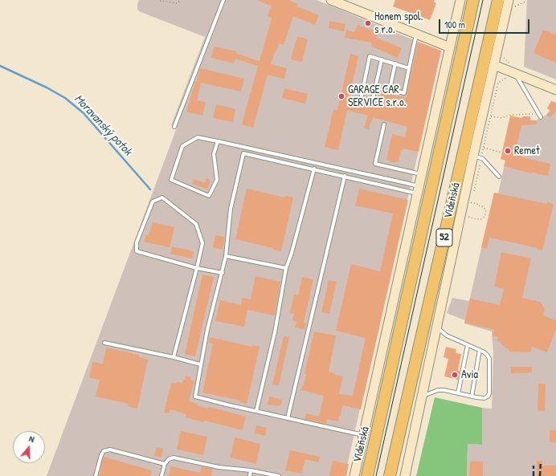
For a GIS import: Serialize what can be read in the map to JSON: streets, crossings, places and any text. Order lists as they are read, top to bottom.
{
  "streets": {
    "highway": ["Vídeňská", "52"]
  },
  "water": ["Moravanský potok"],
  "places": [
    "Honem spol. s r.o.",
    "GARAGE CAR SERVICE s.r.o.",
    "Remet",
    "Avia"
  ],
  "scale_bar": "100 m",
  "north": "top"
}
